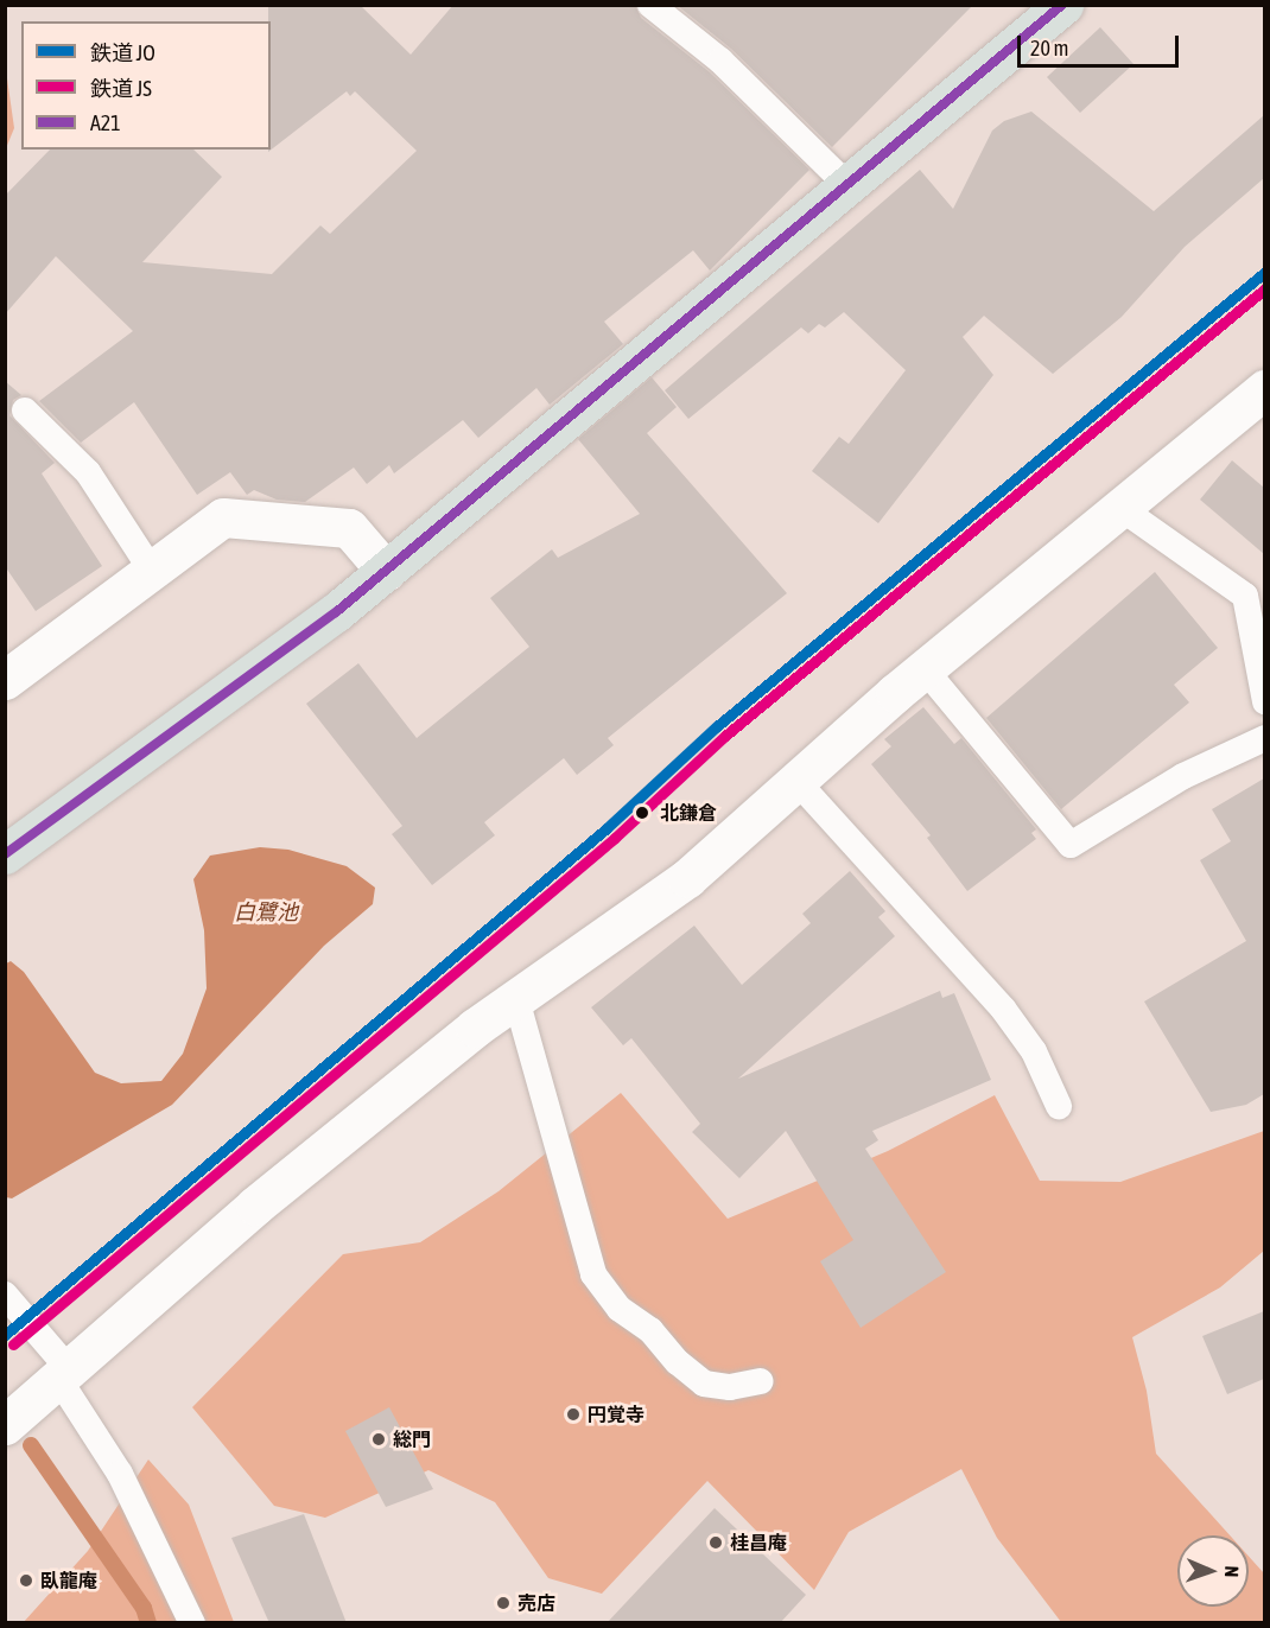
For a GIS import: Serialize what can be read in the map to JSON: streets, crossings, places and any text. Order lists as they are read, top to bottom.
{
  "water": ["白鷺池"],
  "places": [
    "北鎌倉",
    "円覚寺",
    "総門",
    "桂昌庵",
    "臥龍庵",
    "売店"
  ],
  "lines": ["transit line A21", "rail line JO", "rail line JS"],
  "legend": ["鉄道 JO", "鉄道 JS", "A21"],
  "scale_bar": "20 m",
  "north": "right"
}
